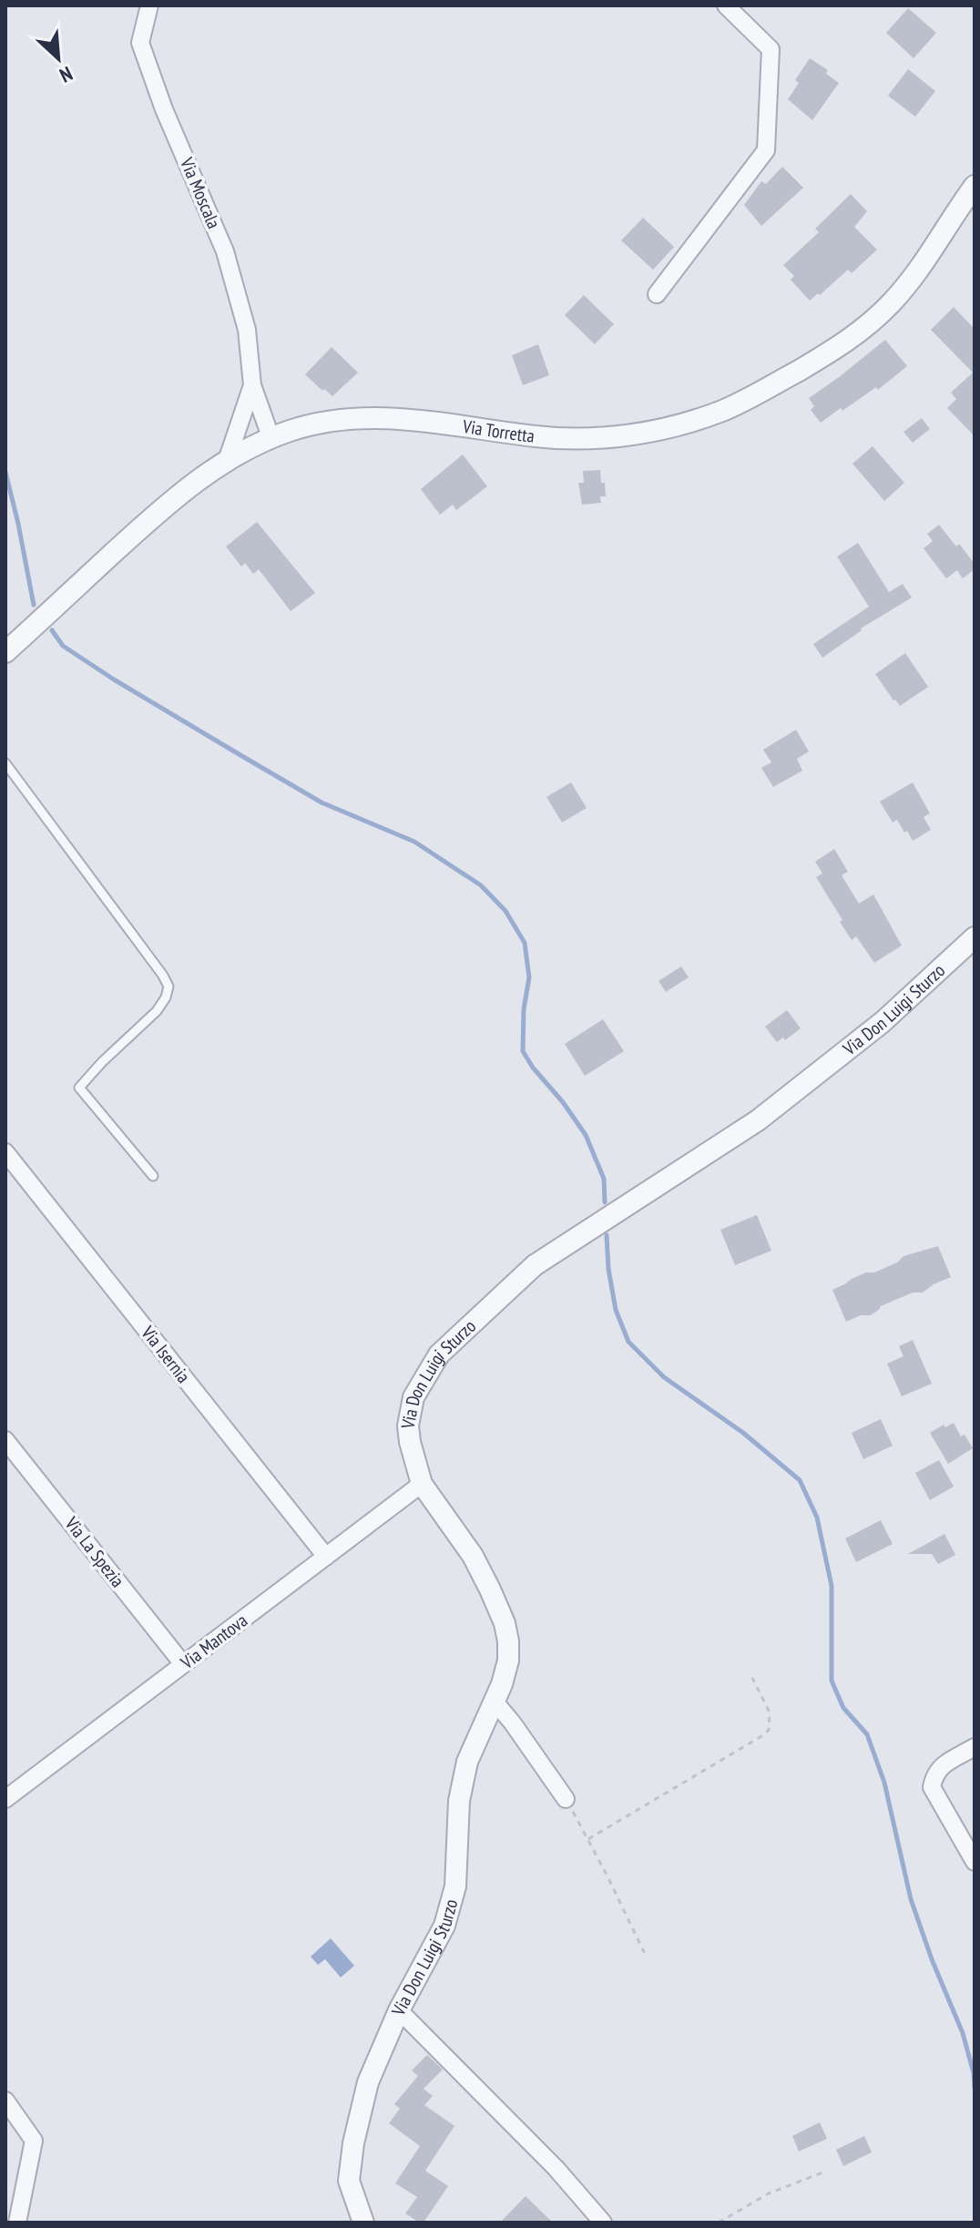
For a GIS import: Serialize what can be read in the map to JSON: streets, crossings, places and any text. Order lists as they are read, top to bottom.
{
  "streets": {
    "street": [
      "Via Moscala",
      "Via Torretta",
      "Via Don Luigi Sturzo",
      "Via Isernia",
      "Via La Spezia",
      "Via Mantova"
    ]
  },
  "crossings": [
    ["Via Don Luigi Sturzo", "Via Mantova"],
    ["Via Isernia", "Via Mantova"],
    ["Via La Spezia", "Via Mantova"]
  ],
  "north": "bottom right"
}
